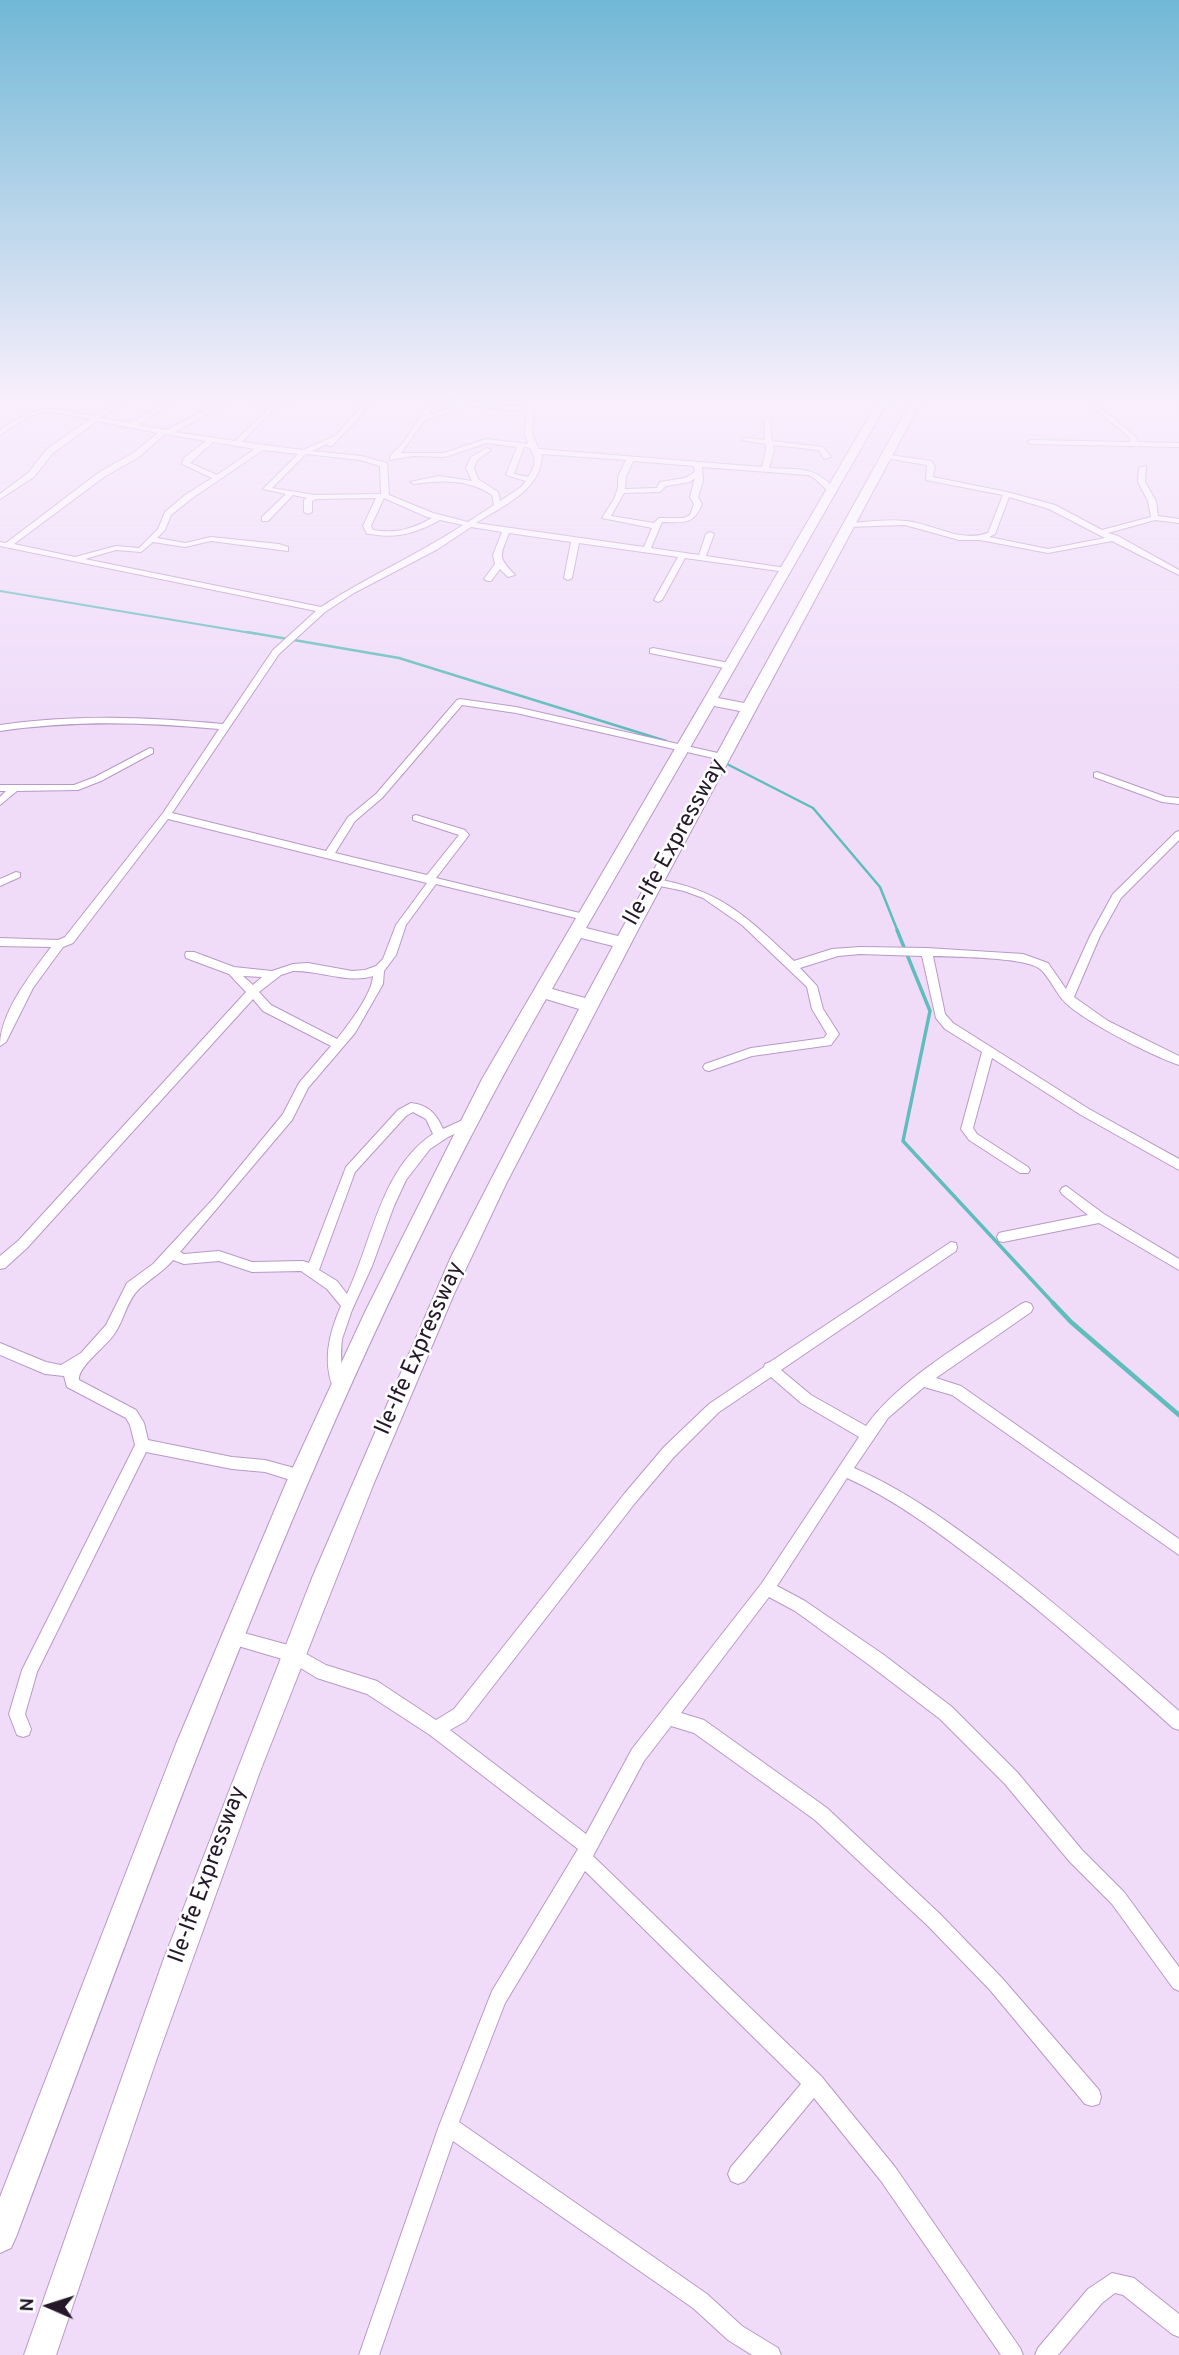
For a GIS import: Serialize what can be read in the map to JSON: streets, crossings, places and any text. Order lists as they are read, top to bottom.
{
  "streets": {
    "highway": ["Ile-Ife Expressway"]
  },
  "north": "left"
}
